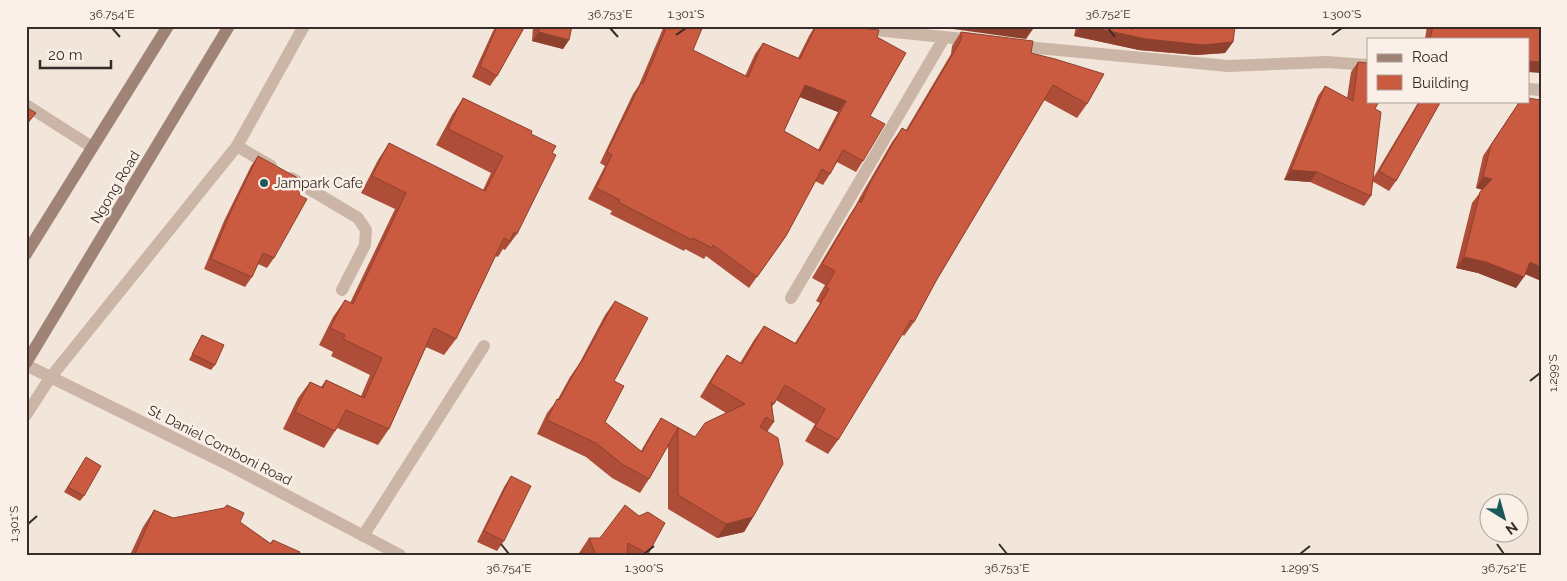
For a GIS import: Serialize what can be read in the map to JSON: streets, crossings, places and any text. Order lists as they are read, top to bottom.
{
  "streets": {
    "main road": ["Ngong Road"],
    "street": ["St. Daniel Comboni Road"]
  },
  "crossings": [
    ["Ngong Road", "St. Daniel Comboni Road"]
  ],
  "places": ["Jampark Cafe"],
  "legend": ["Road", "Building"],
  "scale_bar": "20 m",
  "north": "bottom right",
  "coordinates": [
    "36.754°E",
    "36.753°E",
    "1.301°S",
    "36.752°E",
    "1.300°S",
    "1.299°S"
  ]
}
